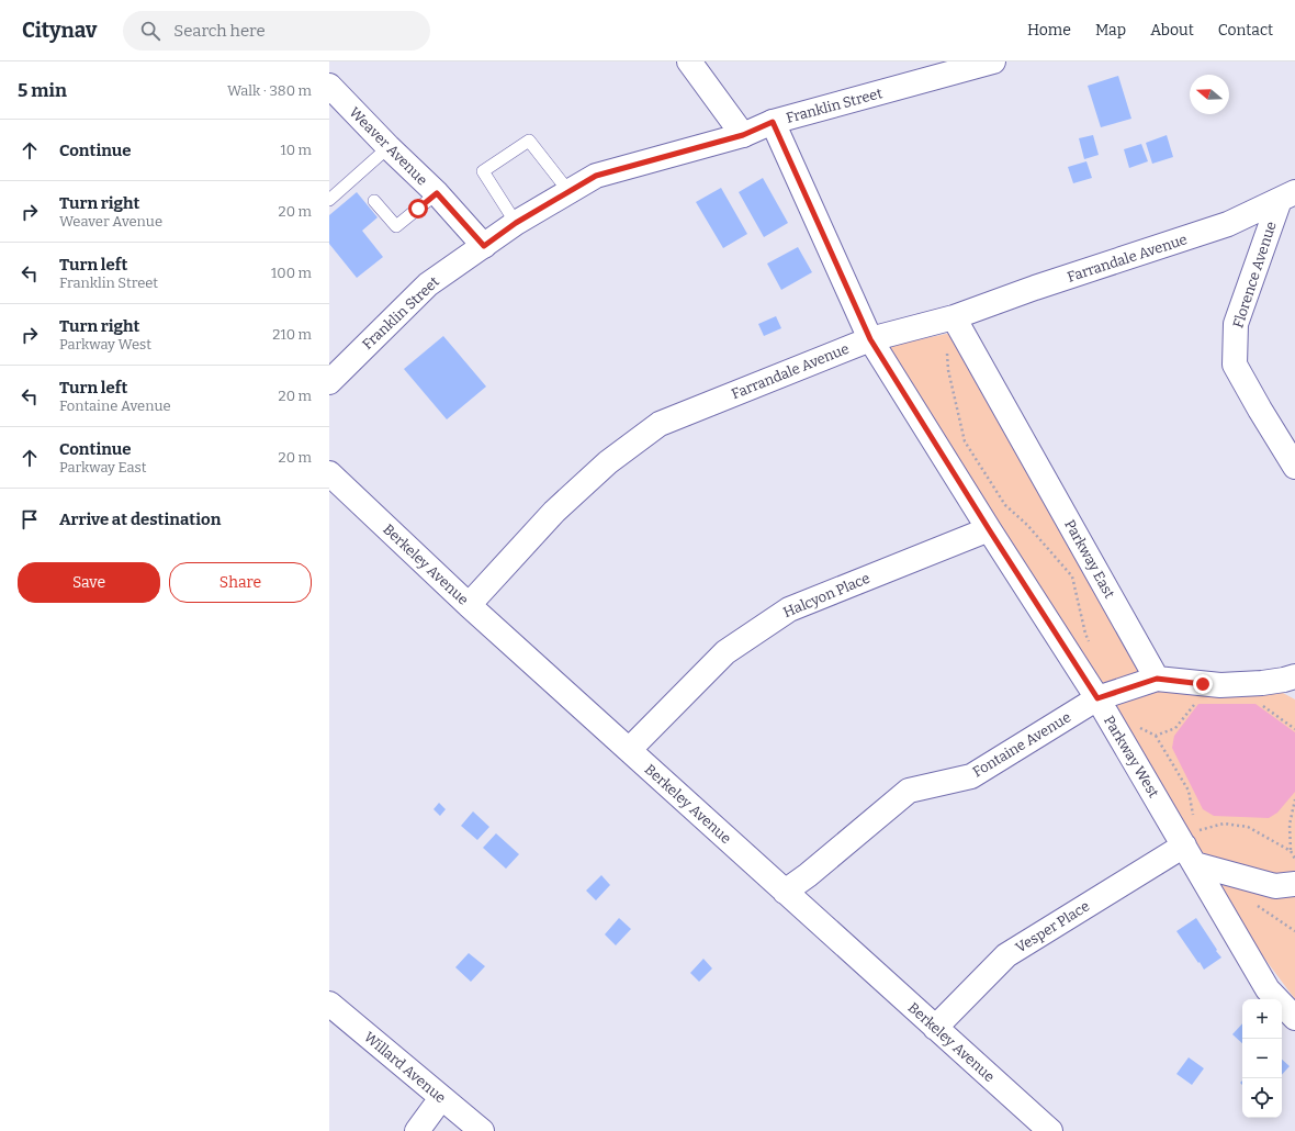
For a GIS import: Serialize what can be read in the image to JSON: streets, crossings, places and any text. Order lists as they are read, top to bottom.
{
  "streets": {
    "street": [
      "Franklin Street",
      "Weaver Avenue",
      "Farrandale Avenue",
      "Florence Avenue",
      "Parkway East",
      "Berkeley Avenue",
      "Halcyon Place",
      "Fontaine Avenue",
      "Parkway West",
      "Vesper Place",
      "Willard Avenue"
    ]
  },
  "crossings": [
    ["Franklin Street", "Weaver Avenue"],
    ["Franklin Street", "Parkway West"],
    ["Farrandale Avenue", "Florence Avenue"],
    ["Farrandale Avenue", "Parkway East"],
    ["Farrandale Avenue", "Berkeley Avenue"],
    ["Farrandale Avenue", "Parkway West"],
    ["Parkway East", "Fontaine Avenue"],
    ["Berkeley Avenue", "Halcyon Place"],
    ["Berkeley Avenue", "Fontaine Avenue"],
    ["Berkeley Avenue", "Vesper Place"],
    ["Halcyon Place", "Parkway West"],
    ["Fontaine Avenue", "Parkway West"],
    ["Parkway West", "Vesper Place"]
  ],
  "north": "left",
  "page": {
    "header": "Citynav",
    "search": "Search here",
    "nav": [
      "Home",
      "Map",
      "About",
      "Contact"
    ],
    "heading": ["5 min", "Walk · 380 m"],
    "list": [
      ["Continue", "10 m"],
      ["Turn right", "Weaver Avenue", "20 m"],
      ["Turn left", "Franklin Street", "100 m"],
      ["Turn right", "Parkway West", "210 m"],
      ["Turn left", "Fontaine Avenue", "20 m"],
      ["Continue", "Parkway East", "20 m"],
      "Arrive at destination"
    ],
    "buttons": ["Save", "Share"],
    "map_buttons": ["+", "−"]
  }
}
